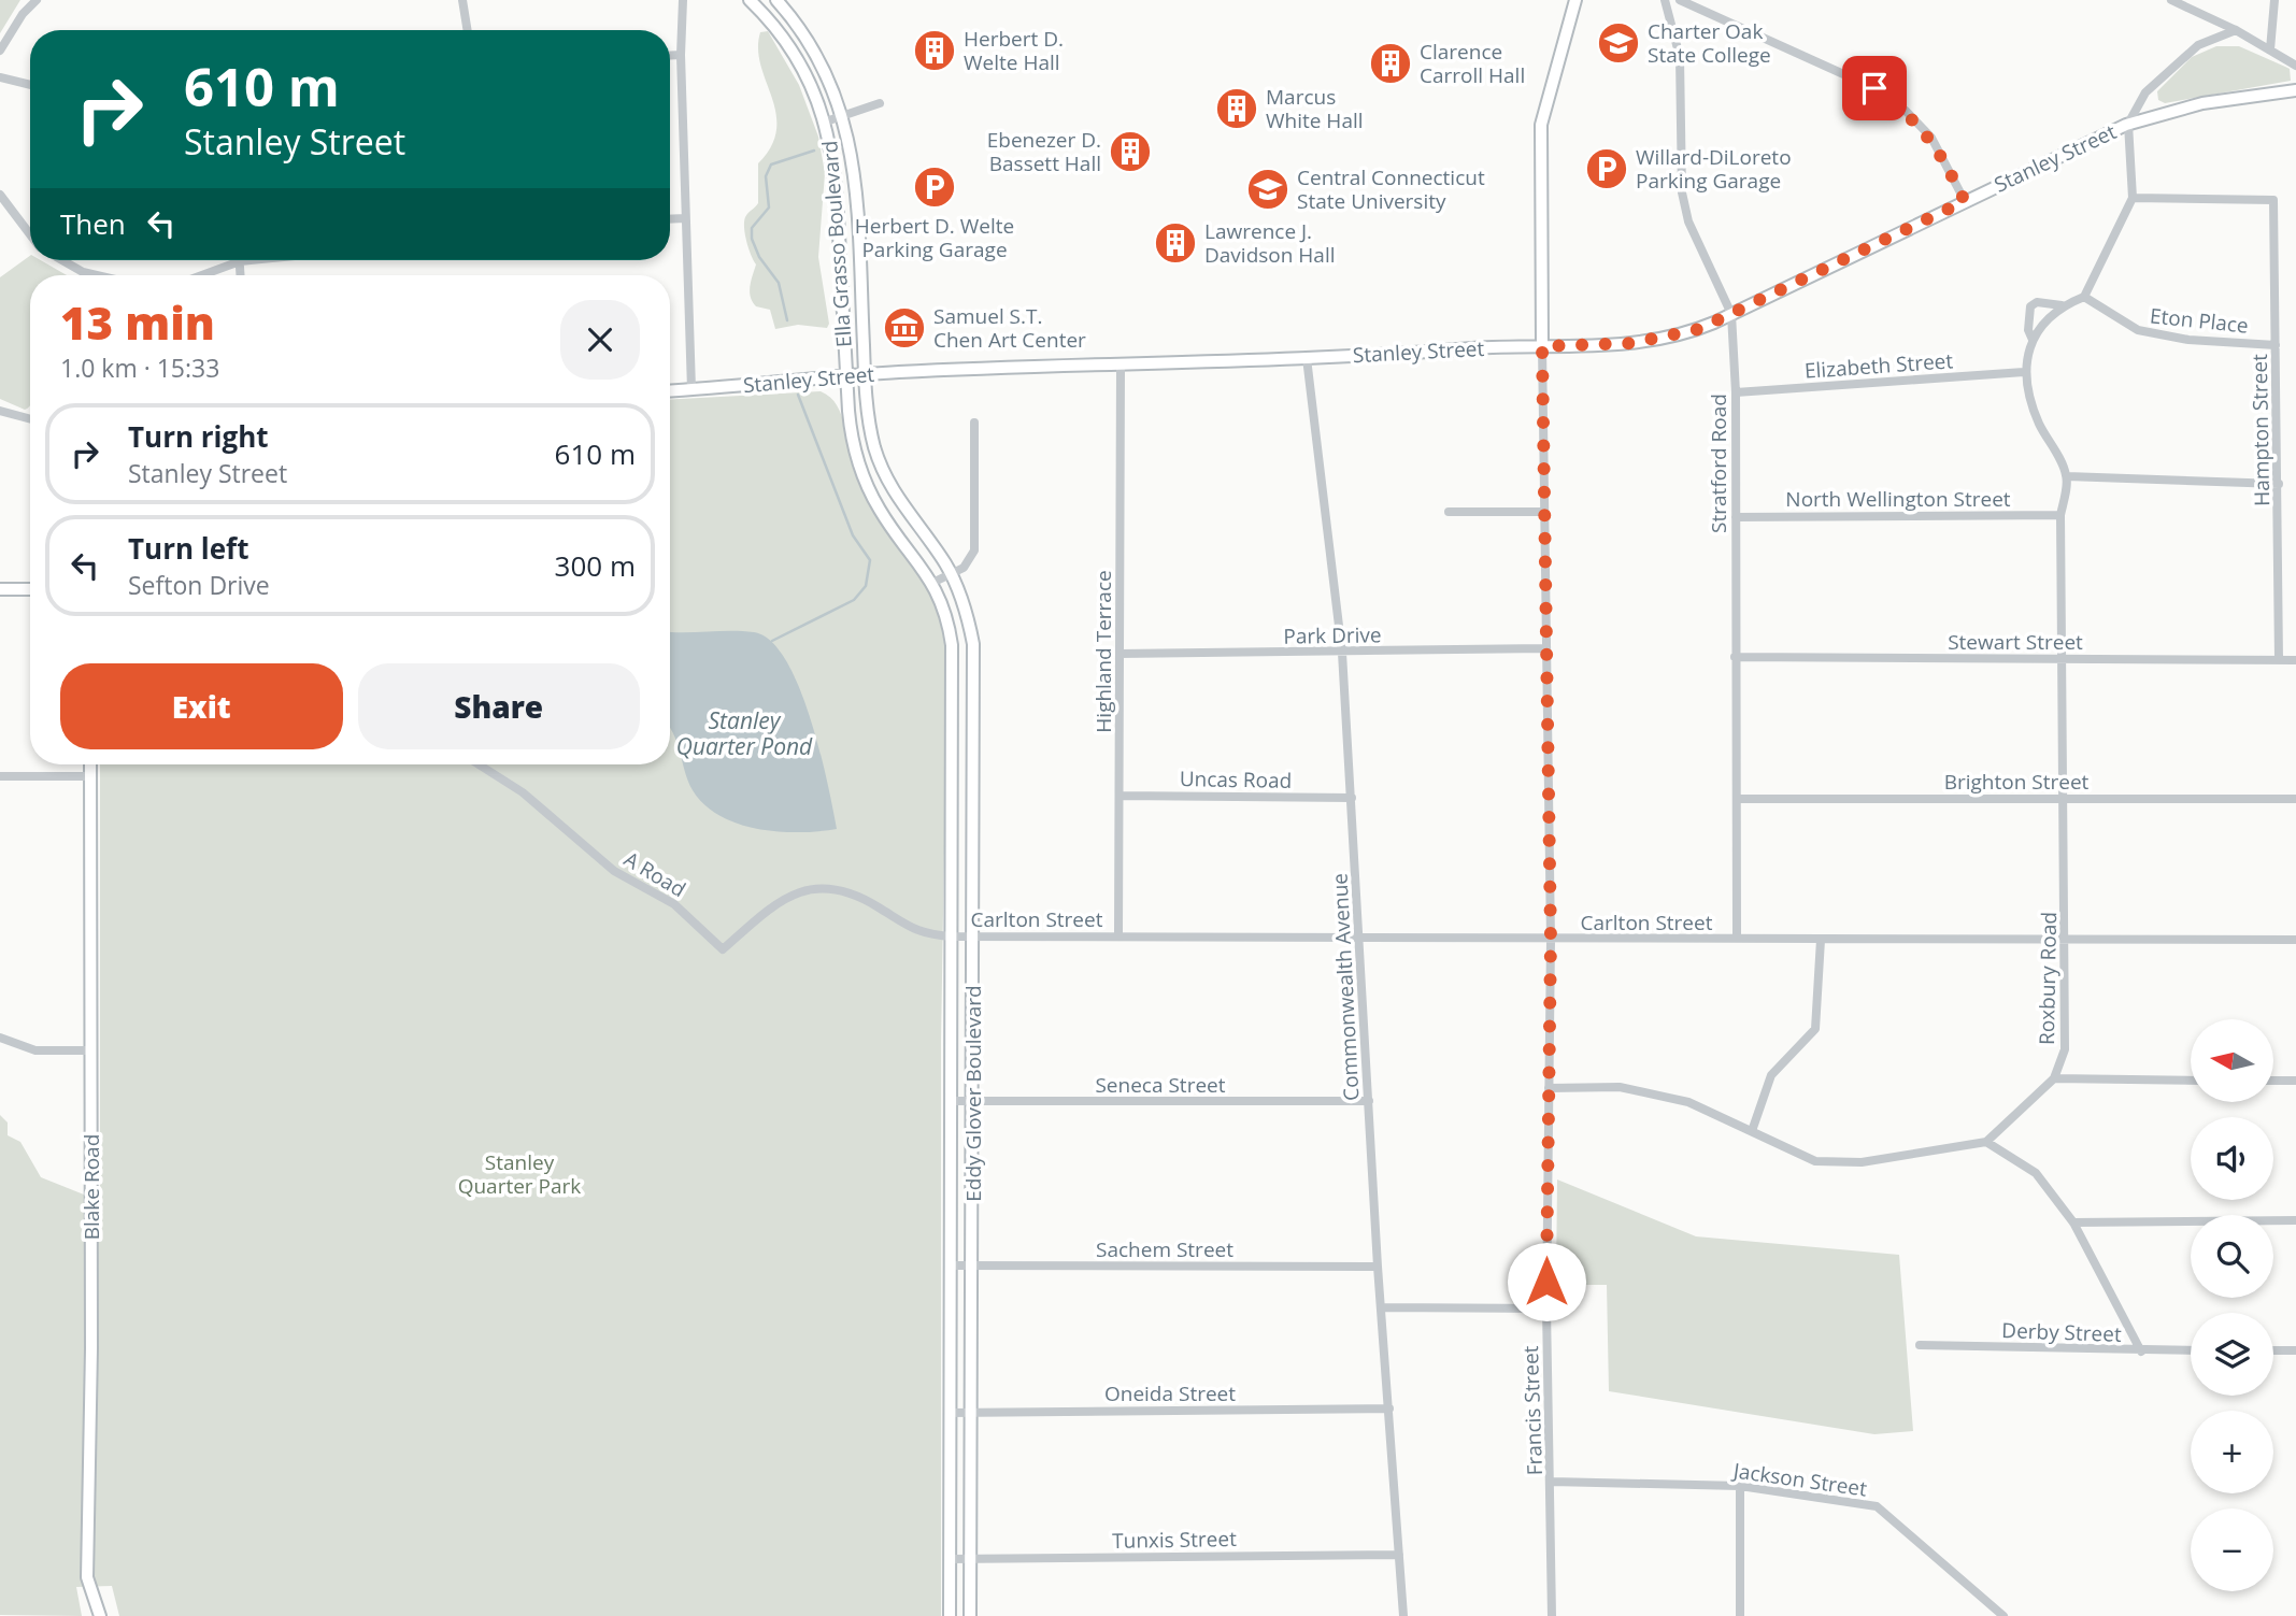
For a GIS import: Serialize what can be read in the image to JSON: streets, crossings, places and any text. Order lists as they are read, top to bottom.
{
  "streets": {
    "street": [
      "Stanley Street",
      "Ella Grasso Boulevard",
      "Eton Place",
      "Elizabeth Street",
      "Hampton Street",
      "Stratford Road",
      "North Wellington Street",
      "Park Drive",
      "Stewart Street",
      "Highland Terrace",
      "Uncas Road",
      "Brighton Street",
      "A Road",
      "Carlton Street",
      "Roxbury Road",
      "Commonwealth Avenue",
      "Seneca Street",
      "Eddy Glover Boulevard",
      "Blake Road",
      "Sachem Street",
      "Derby Street",
      "Oneida Street",
      "Francis Street",
      "Jackson Street",
      "Tunxis Street"
    ]
  },
  "crossings": [
    ["Stanley Street", "Ella Grasso Boulevard"],
    ["Stanley Street", "Stratford Road"],
    ["Stanley Street", "Highland Terrace"],
    ["Stanley Street", "Commonwealth Avenue"],
    ["Stanley Street", "Eddy Glover Boulevard"],
    ["Stanley Street", "Francis Street"],
    ["Ella Grasso Boulevard", "Eddy Glover Boulevard"],
    ["Eton Place", "Hampton Street"],
    ["Elizabeth Street", "Stratford Road"],
    ["Hampton Street", "Stewart Street"],
    ["Stratford Road", "North Wellington Street"],
    ["Stratford Road", "Stewart Street"],
    ["Stratford Road", "Brighton Street"],
    ["Stratford Road", "Carlton Street"],
    ["North Wellington Street", "Roxbury Road"],
    ["Park Drive", "Highland Terrace"],
    ["Park Drive", "Commonwealth Avenue"],
    ["Park Drive", "Francis Street"],
    ["Stewart Street", "Roxbury Road"],
    ["Highland Terrace", "Uncas Road"],
    ["Highland Terrace", "Carlton Street"],
    ["Uncas Road", "Commonwealth Avenue"],
    ["Brighton Street", "Roxbury Road"],
    ["A Road", "Carlton Street"],
    ["A Road", "Eddy Glover Boulevard"],
    ["Carlton Street", "Roxbury Road"],
    ["Carlton Street", "Commonwealth Avenue"],
    ["Carlton Street", "Eddy Glover Boulevard"],
    ["Carlton Street", "Francis Street"],
    ["Commonwealth Avenue", "Seneca Street"],
    ["Commonwealth Avenue", "Sachem Street"],
    ["Commonwealth Avenue", "Oneida Street"],
    ["Commonwealth Avenue", "Tunxis Street"],
    ["Seneca Street", "Eddy Glover Boulevard"],
    ["Eddy Glover Boulevard", "Sachem Street"],
    ["Eddy Glover Boulevard", "Oneida Street"],
    ["Eddy Glover Boulevard", "Tunxis Street"],
    ["Francis Street", "Jackson Street"]
  ],
  "water": ["Stanley Quarter Pond"],
  "parks": ["Stanley Quarter Park"],
  "places": {
    "school or university": ["Charter Oak State College", "Central Connecticut State University"],
    "building": [
      "Herbert D. Welte Hall",
      "Clarence Carroll Hall",
      "Marcus White Hall",
      "Ebenezer D. Bassett Hall",
      "Lawrence J. Davidson Hall"
    ],
    "parking": ["Willard-DiLoreto Parking Garage", "Herbert D. Welte Parking Garage"],
    "museum": ["Samuel S.T. Chen Art Center"]
  },
  "north": "left",
  "page": {
    "turn": ["610 m", "Stanley Street"],
    "then": "Then",
    "heading": ["13 min", "1.0 km · 15:33"],
    "list": [
      {
        "name": "Turn right",
        "note": "Stanley Street",
        "value": "610 m"
      },
      {
        "name": "Turn left",
        "note": "Sefton Drive",
        "value": "300 m"
      }
    ],
    "buttons": ["Exit", "Share"],
    "map_buttons": ["+", "−"]
  }
}
